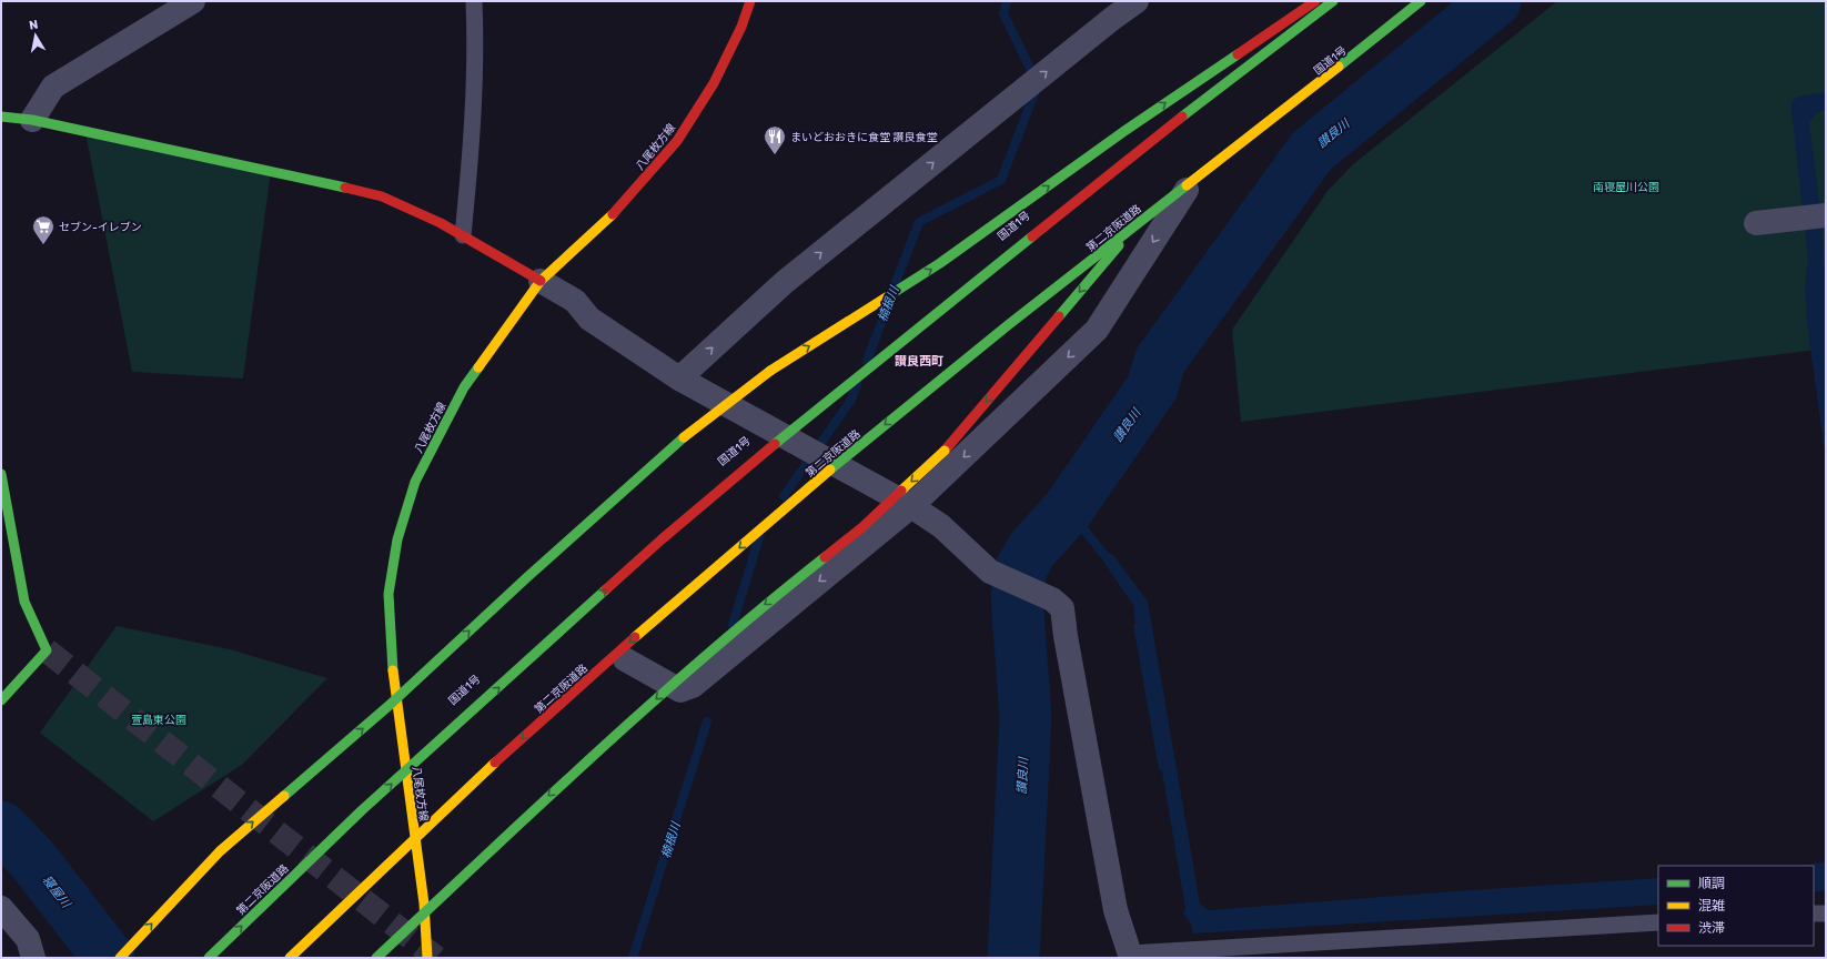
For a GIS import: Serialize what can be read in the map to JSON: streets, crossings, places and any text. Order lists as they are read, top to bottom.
{
  "streets": {
    "main road": ["国道1号", "八尾枚方線", "第二京阪道路"]
  },
  "crossings": [
    ["国道1号", "八尾枚方線"]
  ],
  "districts": ["讃良西町"],
  "water": ["讃良川", "楠根川", "寝屋川"],
  "parks": ["南寝屋川公園", "萱島東公園"],
  "places": {
    "restaurant": ["まいどおおきに食堂 讃良食堂"],
    "supermarket": ["セブン-イレブン"]
  },
  "legend": ["順調", "混雑", "渋滞"],
  "north": "top"
}
